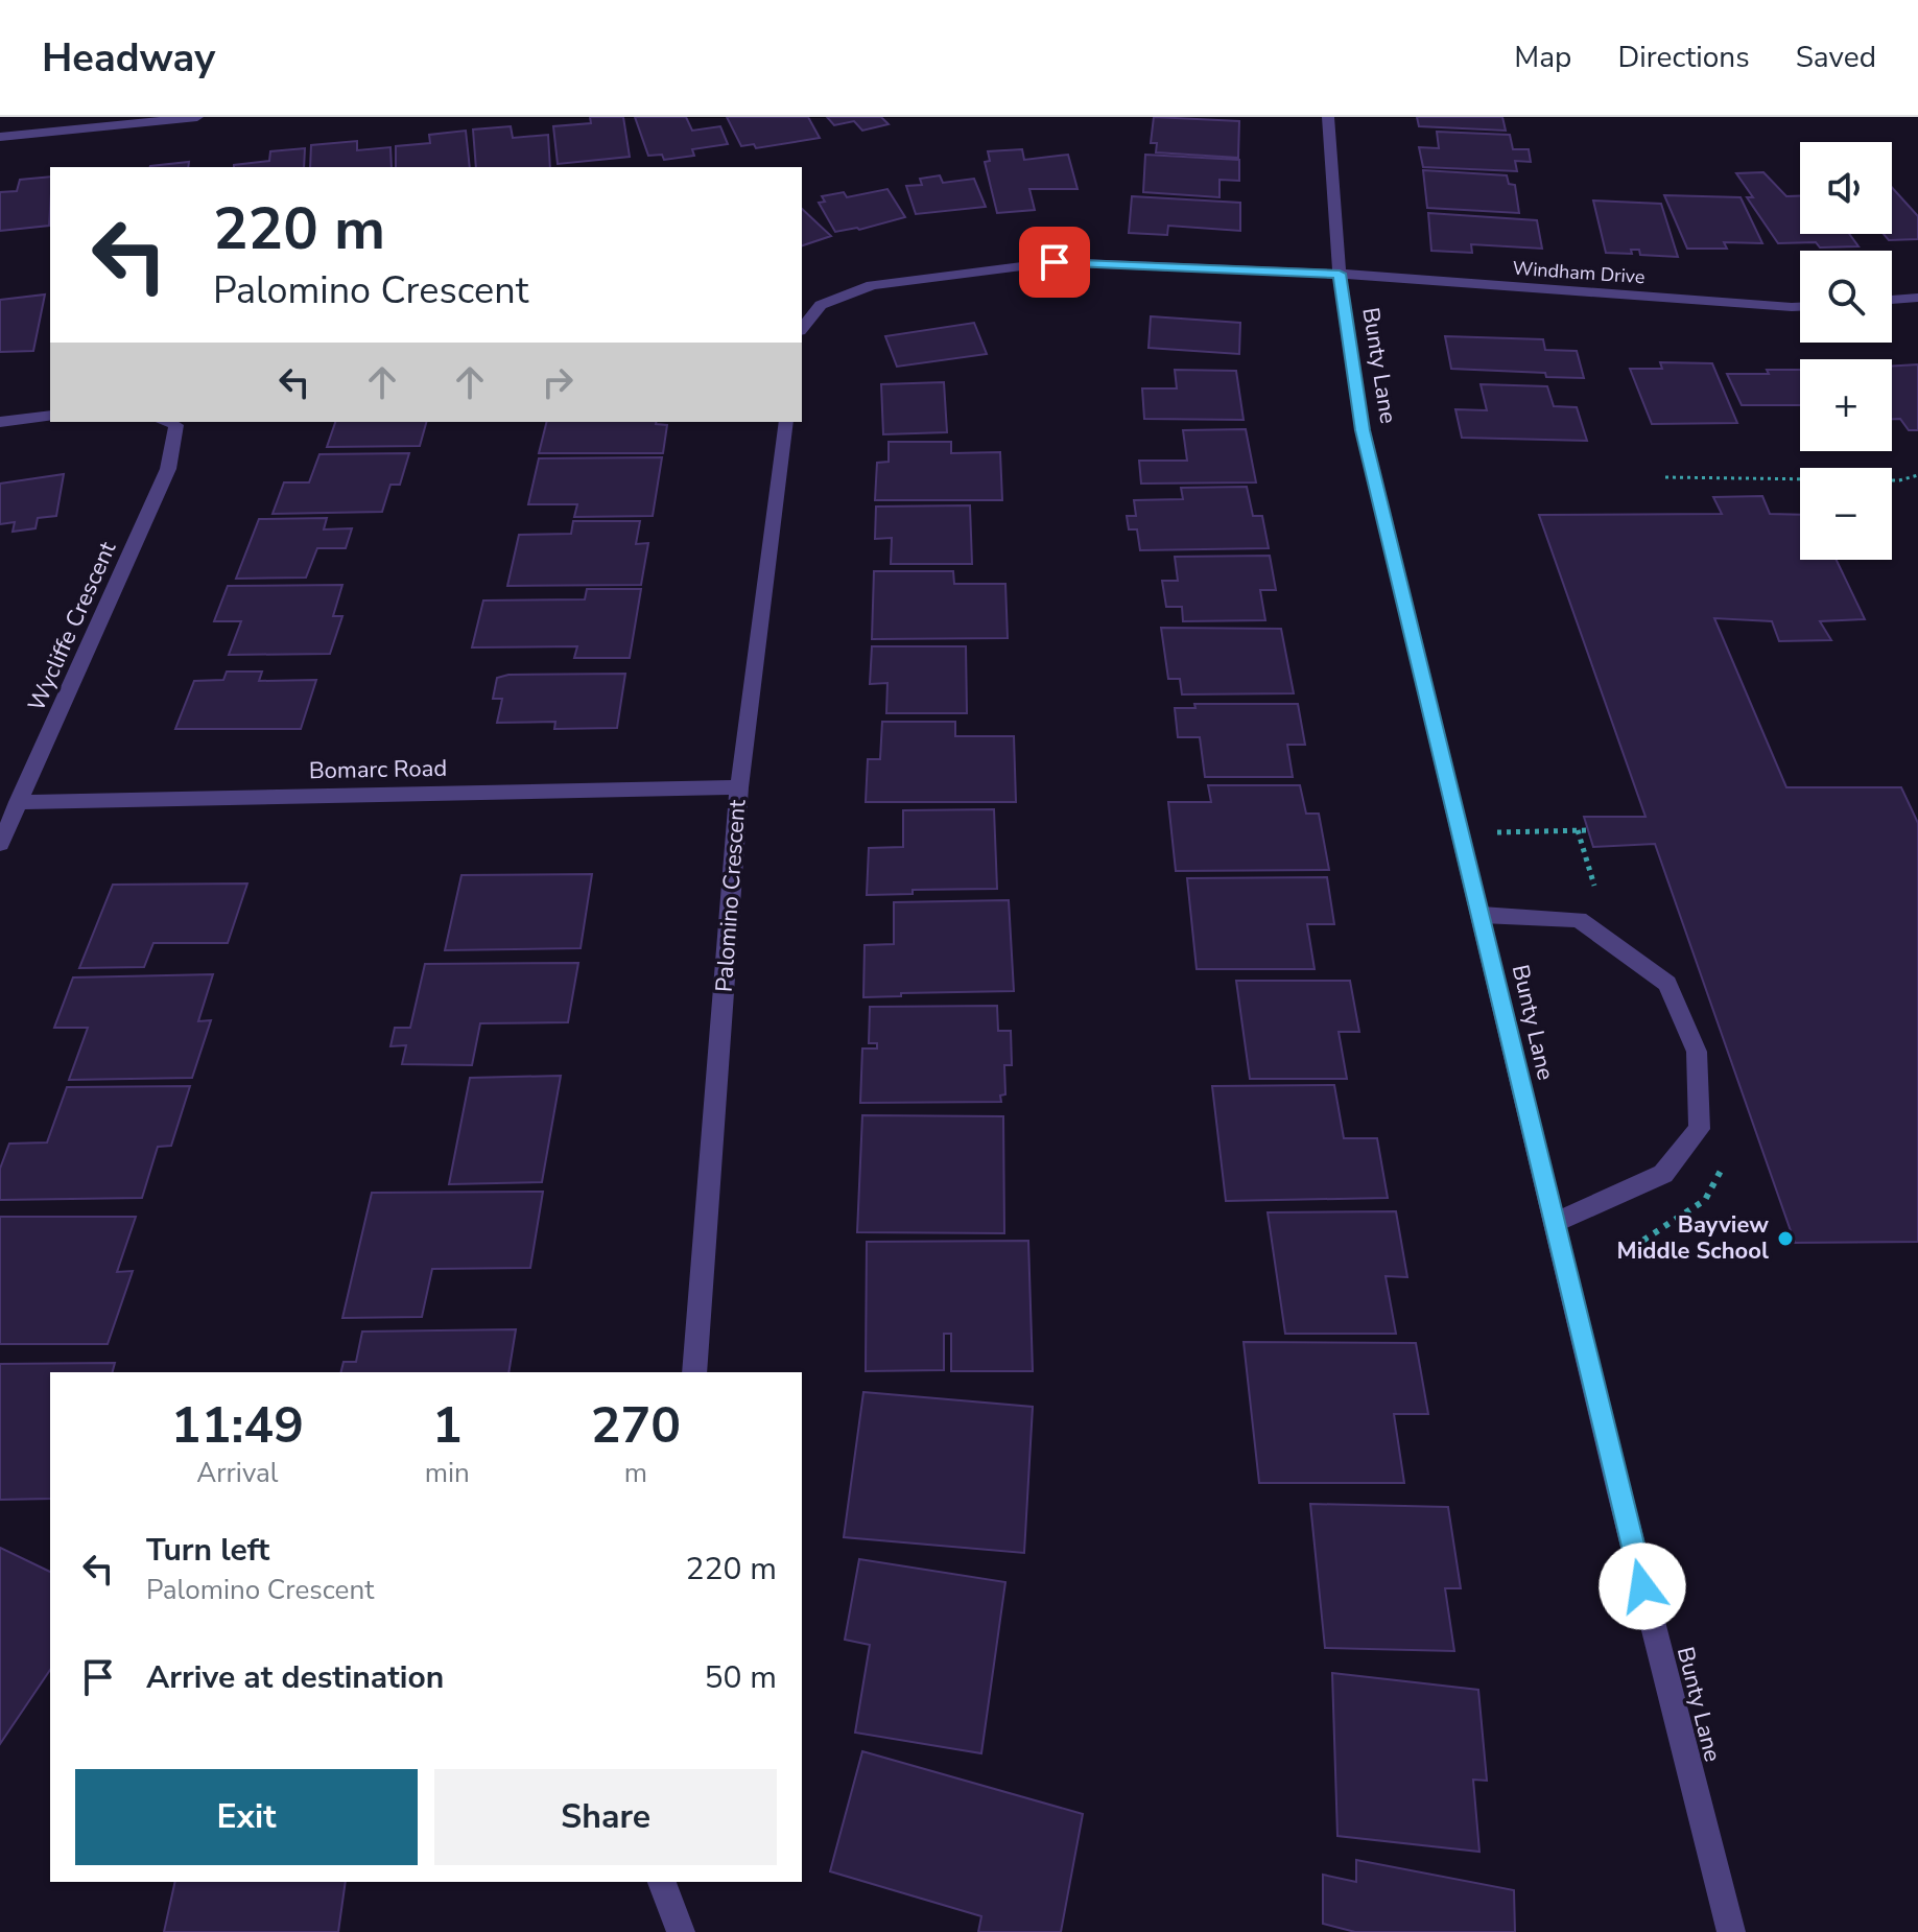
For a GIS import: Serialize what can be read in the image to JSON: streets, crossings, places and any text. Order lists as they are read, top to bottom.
{
  "streets": {
    "street": [
      "Windham Drive",
      "Bunty Lane",
      "Wycliffe Crescent",
      "Bomarc Road",
      "Palomino Crescent"
    ]
  },
  "crossings": [
    ["Windham Drive", "Bunty Lane"],
    ["Wycliffe Crescent", "Bomarc Road"],
    ["Bomarc Road", "Palomino Crescent"]
  ],
  "places": ["Bayview Middle School"],
  "page": {
    "header": "Headway",
    "nav": ["Map", "Directions", "Saved"],
    "map_buttons": ["+", "−"],
    "turn": ["220 m", "Palomino Crescent"],
    "eta": [
      "11:49",
      "Arrival",
      "1",
      "min",
      "270",
      "m"
    ],
    "list": [
      {
        "name": "Turn left",
        "note": "Palomino Crescent",
        "value": "220 m"
      },
      {
        "name": "Arrive at destination",
        "value": "50 m"
      }
    ],
    "buttons": ["Exit", "Share"]
  }
}
